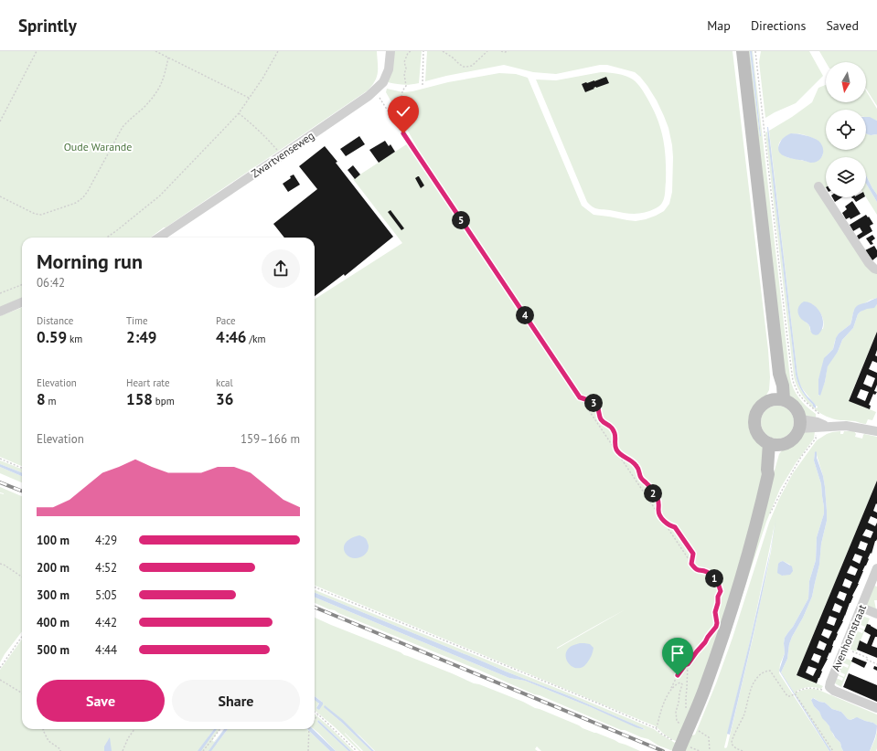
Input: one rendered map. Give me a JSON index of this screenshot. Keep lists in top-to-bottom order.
{
  "streets": {
    "street": ["Zwartvenseweg", "Avenhornstraat"]
  },
  "parks": ["Oude Warande"],
  "north": "bottom",
  "page": {
    "header": "Sprintly",
    "nav": ["Map", "Directions", "Saved"],
    "pins": [
      "5",
      "4",
      "3",
      "2",
      "1"
    ],
    "heading": ["Morning run", "06:42"],
    "stats": [
      ["Distance", "0.59 km"],
      ["Time", "2:49"],
      ["Pace", "4:46 /km"],
      ["Elevation", "8 m"],
      ["Heart rate", "158 bpm"],
      ["kcal", "36"]
    ],
    "chart": ["Elevation", "159–166 m"],
    "list": [
      {
        "name": "100 m",
        "note": "4:29"
      },
      {
        "name": "200 m",
        "note": "4:52"
      },
      {
        "name": "300 m",
        "note": "5:05"
      },
      {
        "name": "400 m",
        "note": "4:42"
      },
      {
        "name": "500 m",
        "note": "4:44"
      }
    ],
    "buttons": ["Save", "Share"]
  }
}
